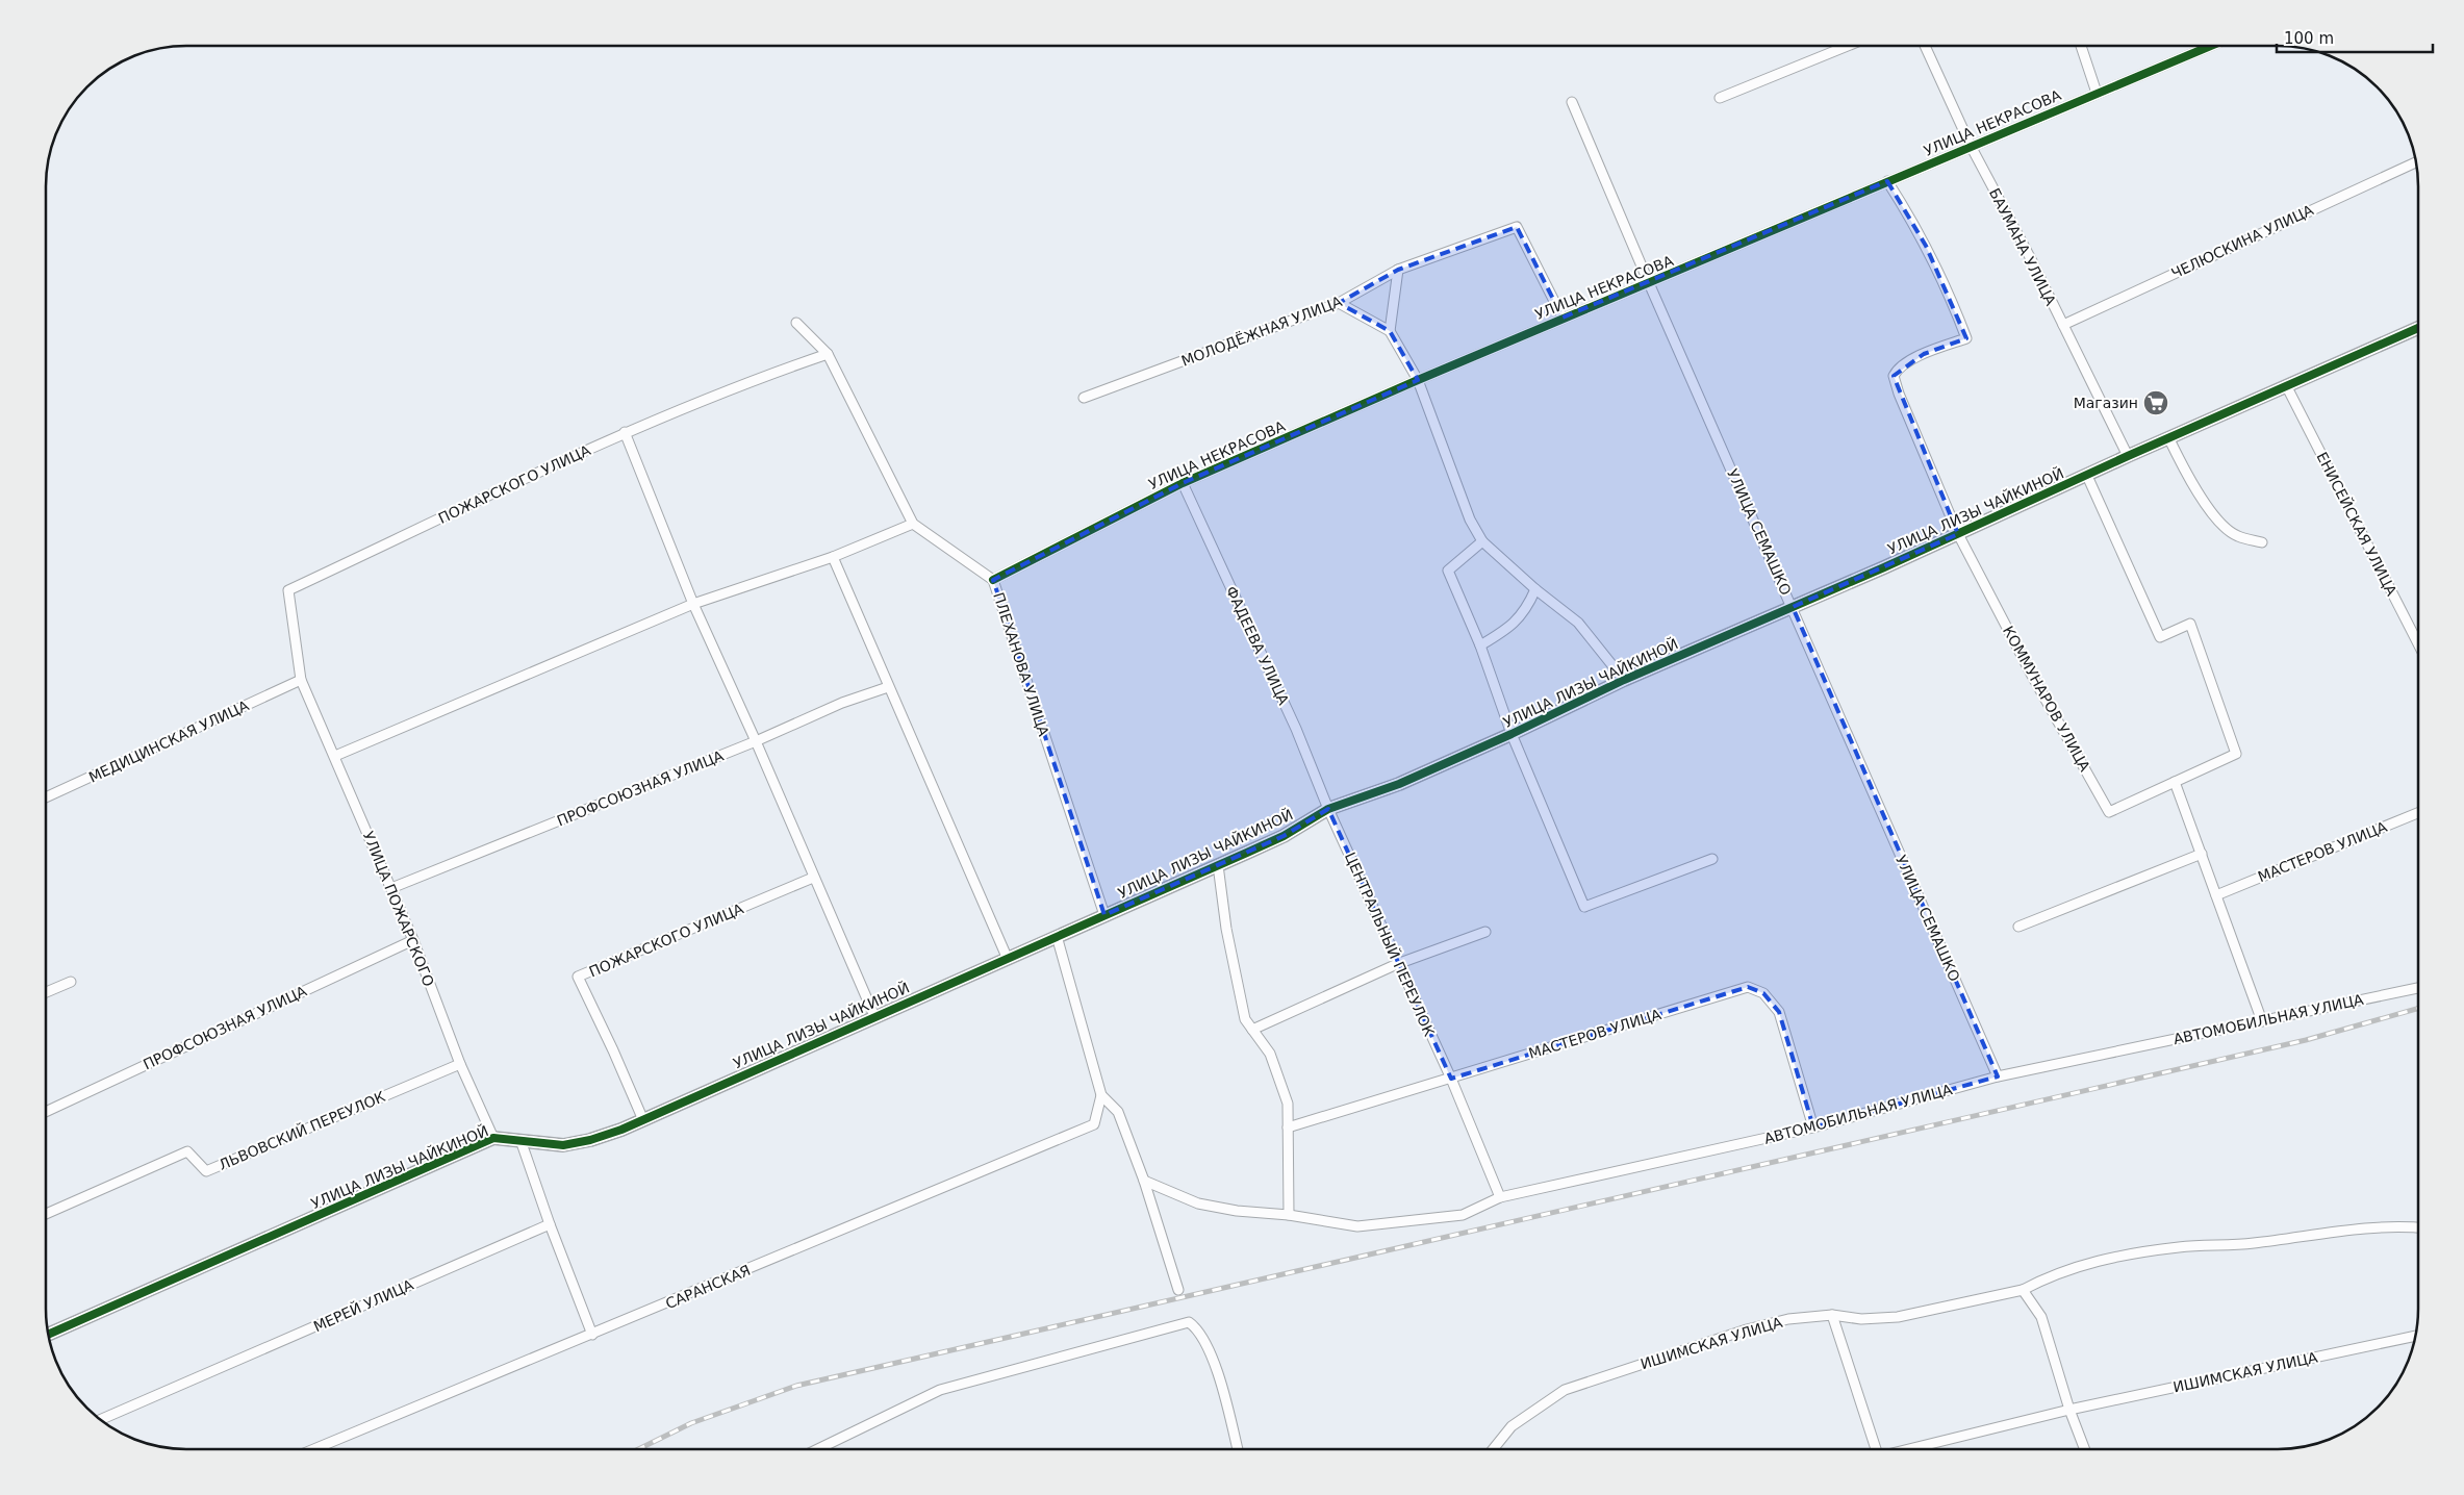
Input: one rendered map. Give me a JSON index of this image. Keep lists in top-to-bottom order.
{
  "streets": {
    "street": [
      "УЛИЦА НЕКРАСОВА",
      "ЧЕЛЮСКИНА УЛИЦА",
      "БАУМАНА УЛИЦА",
      "МОЛОДЁЖНАЯ УЛИЦА",
      "ПОЖАРСКОГО УЛИЦА",
      "УЛИЦА ЛИЗЫ ЧАЙКИНОЙ",
      "ЕНИСЕЙСКАЯ УЛИЦА",
      "УЛИЦА СЕМАШКО",
      "ФАДЕЕВА УЛИЦА",
      "ПЛЕХАНОВА УЛИЦА",
      "КОММУНАРОВ УЛИЦА",
      "МЕДИЦИНСКАЯ УЛИЦА",
      "ПРОФСОЮЗНАЯ УЛИЦА",
      "МАСТЕРОВ УЛИЦА",
      "УЛИЦА ПОЖАРСКОГО",
      "ЦЕНТРАЛЬНЫЙ ПЕРЕУЛОК",
      "АВТОМОБИЛЬНАЯ УЛИЦА",
      "ЛЬВОВСКИЙ ПЕРЕУЛОК",
      "САРАНСКАЯ",
      "МЕРЕЙ УЛИЦА",
      "ИШИМСКАЯ УЛИЦА"
    ]
  },
  "crossings": [
    ["УЛИЦА НЕКРАСОВА", "БАУМАНА УЛИЦА"],
    ["УЛИЦА НЕКРАСОВА", "МОЛОДЁЖНАЯ УЛИЦА"],
    ["УЛИЦА НЕКРАСОВА", "УЛИЦА СЕМАШКО"],
    ["УЛИЦА НЕКРАСОВА", "ФАДЕЕВА УЛИЦА"],
    ["УЛИЦА НЕКРАСОВА", "ПЛЕХАНОВА УЛИЦА"],
    ["УЛИЦА НЕКРАСОВА", "КОММУНАРОВ УЛИЦА"],
    ["ЧЕЛЮСКИНА УЛИЦА", "БАУМАНА УЛИЦА"],
    ["БАУМАНА УЛИЦА", "УЛИЦА ЛИЗЫ ЧАЙКИНОЙ"],
    ["ПОЖАРСКОГО УЛИЦА", "УЛИЦА ЛИЗЫ ЧАЙКИНОЙ"],
    ["ПОЖАРСКОГО УЛИЦА", "ПЛЕХАНОВА УЛИЦА"],
    ["ПОЖАРСКОГО УЛИЦА", "МЕДИЦИНСКАЯ УЛИЦА"],
    ["ПОЖАРСКОГО УЛИЦА", "УЛИЦА ПОЖАРСКОГО"],
    ["УЛИЦА ЛИЗЫ ЧАЙКИНОЙ", "ЕНИСЕЙСКАЯ УЛИЦА"],
    ["УЛИЦА ЛИЗЫ ЧАЙКИНОЙ", "УЛИЦА СЕМАШКО"],
    ["УЛИЦА ЛИЗЫ ЧАЙКИНОЙ", "ФАДЕЕВА УЛИЦА"],
    ["УЛИЦА ЛИЗЫ ЧАЙКИНОЙ", "ПЛЕХАНОВА УЛИЦА"],
    ["УЛИЦА ЛИЗЫ ЧАЙКИНОЙ", "КОММУНАРОВ УЛИЦА"],
    ["УЛИЦА ЛИЗЫ ЧАЙКИНОЙ", "УЛИЦА ПОЖАРСКОГО"],
    ["УЛИЦА ЛИЗЫ ЧАЙКИНОЙ", "ЦЕНТРАЛЬНЫЙ ПЕРЕУЛОК"],
    ["УЛИЦА СЕМАШКО", "АВТОМОБИЛЬНАЯ УЛИЦА"],
    ["ФАДЕЕВА УЛИЦА", "ЦЕНТРАЛЬНЫЙ ПЕРЕУЛОК"],
    ["МЕДИЦИНСКАЯ УЛИЦА", "УЛИЦА ПОЖАРСКОГО"],
    ["ПРОФСОЮЗНАЯ УЛИЦА", "УЛИЦА ПОЖАРСКОГО"],
    ["МАСТЕРОВ УЛИЦА", "ЦЕНТРАЛЬНЫЙ ПЕРЕУЛОК"],
    ["МАСТЕРОВ УЛИЦА", "АВТОМОБИЛЬНАЯ УЛИЦА"],
    ["УЛИЦА ПОЖАРСКОГО", "ЛЬВОВСКИЙ ПЕРЕУЛОК"],
    ["ЦЕНТРАЛЬНЫЙ ПЕРЕУЛОК", "АВТОМОБИЛЬНАЯ УЛИЦА"]
  ],
  "places": {
    "supermarket": ["Магазин"]
  },
  "scale_bar": "100 m"
}
